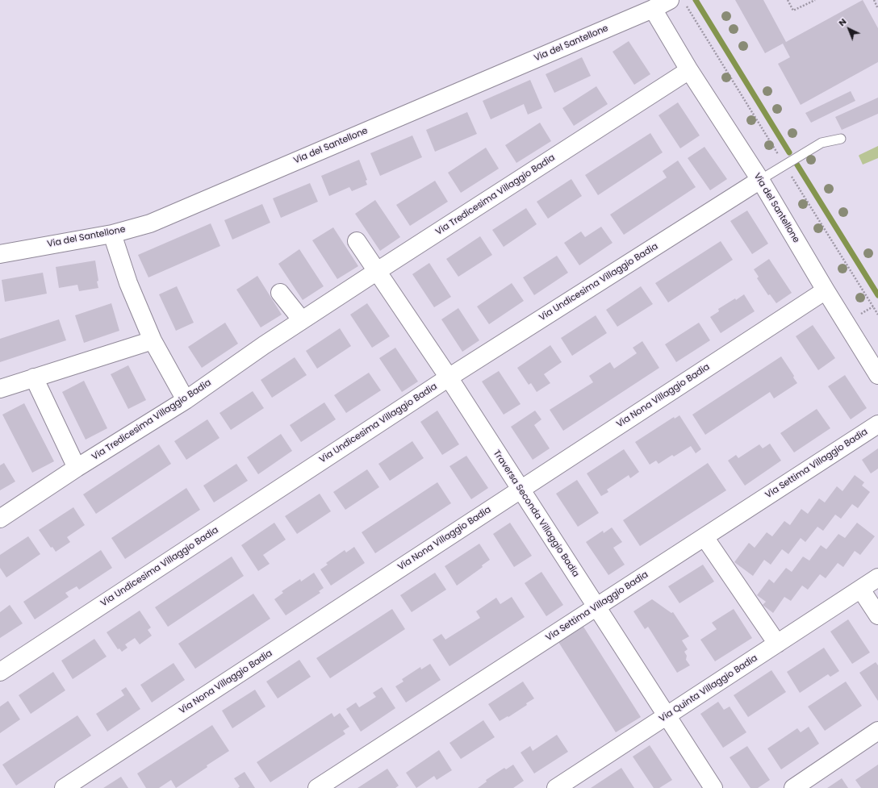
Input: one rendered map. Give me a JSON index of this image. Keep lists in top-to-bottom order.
{
  "streets": {
    "street": [
      "Via del Santellone",
      "Via Tredicesima Villaggio Badia",
      "Via Undicesima Villaggio Badia",
      "Via Nona Villaggio Badia",
      "Via Settima Villaggio Badia",
      "Traversa Seconda Villaggio Badia",
      "Via Quinta Villaggio Badia"
    ]
  },
  "crossings": [
    ["Via del Santellone", "Via Tredicesima Villaggio Badia"],
    ["Via del Santellone", "Via Undicesima Villaggio Badia"],
    ["Via del Santellone", "Via Nona Villaggio Badia"],
    ["Via Tredicesima Villaggio Badia", "Traversa Seconda Villaggio Badia"],
    ["Via Undicesima Villaggio Badia", "Traversa Seconda Villaggio Badia"],
    ["Via Nona Villaggio Badia", "Traversa Seconda Villaggio Badia"],
    ["Via Settima Villaggio Badia", "Traversa Seconda Villaggio Badia"],
    ["Traversa Seconda Villaggio Badia", "Via Quinta Villaggio Badia"]
  ],
  "north": "top left"
}
